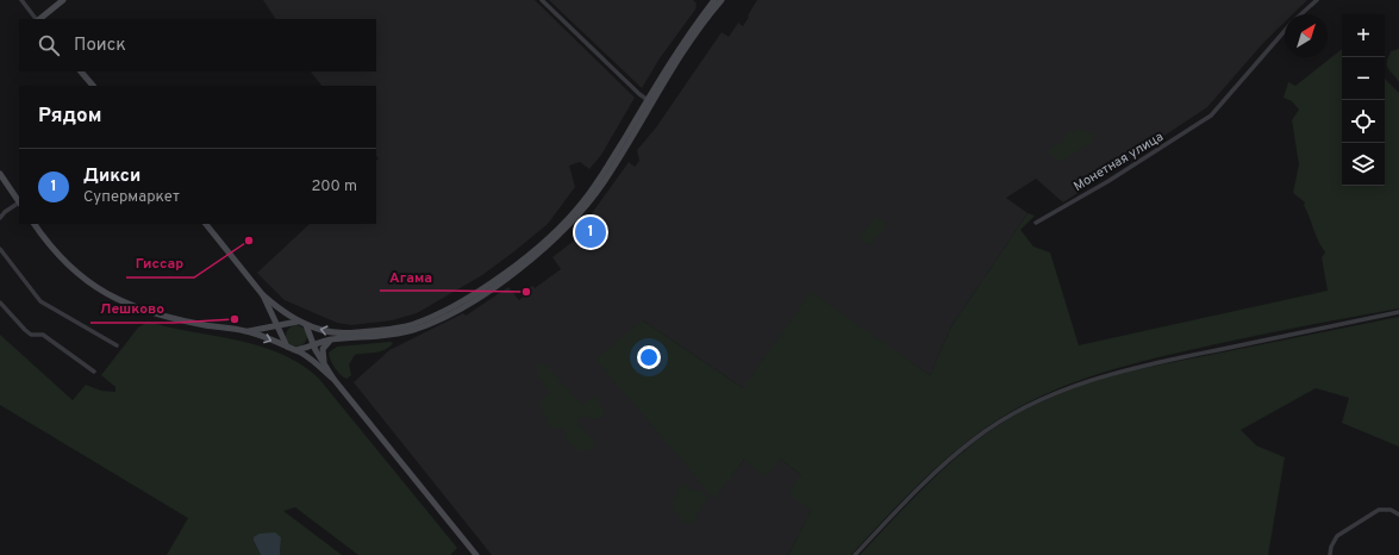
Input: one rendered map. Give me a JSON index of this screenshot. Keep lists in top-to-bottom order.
{
  "streets": {
    "street": ["Монетная улица"]
  },
  "places": ["Гиссар", "Агама", "Лешково"],
  "north": "top right",
  "page": {
    "map_buttons": ["+", "−"],
    "search": "Поиск",
    "heading": "Рядом",
    "list": [
      {
        "mark": "1",
        "name": "Дикси",
        "note": "Супермаркет",
        "value": "200 m"
      }
    ],
    "pins": "1"
  }
}
